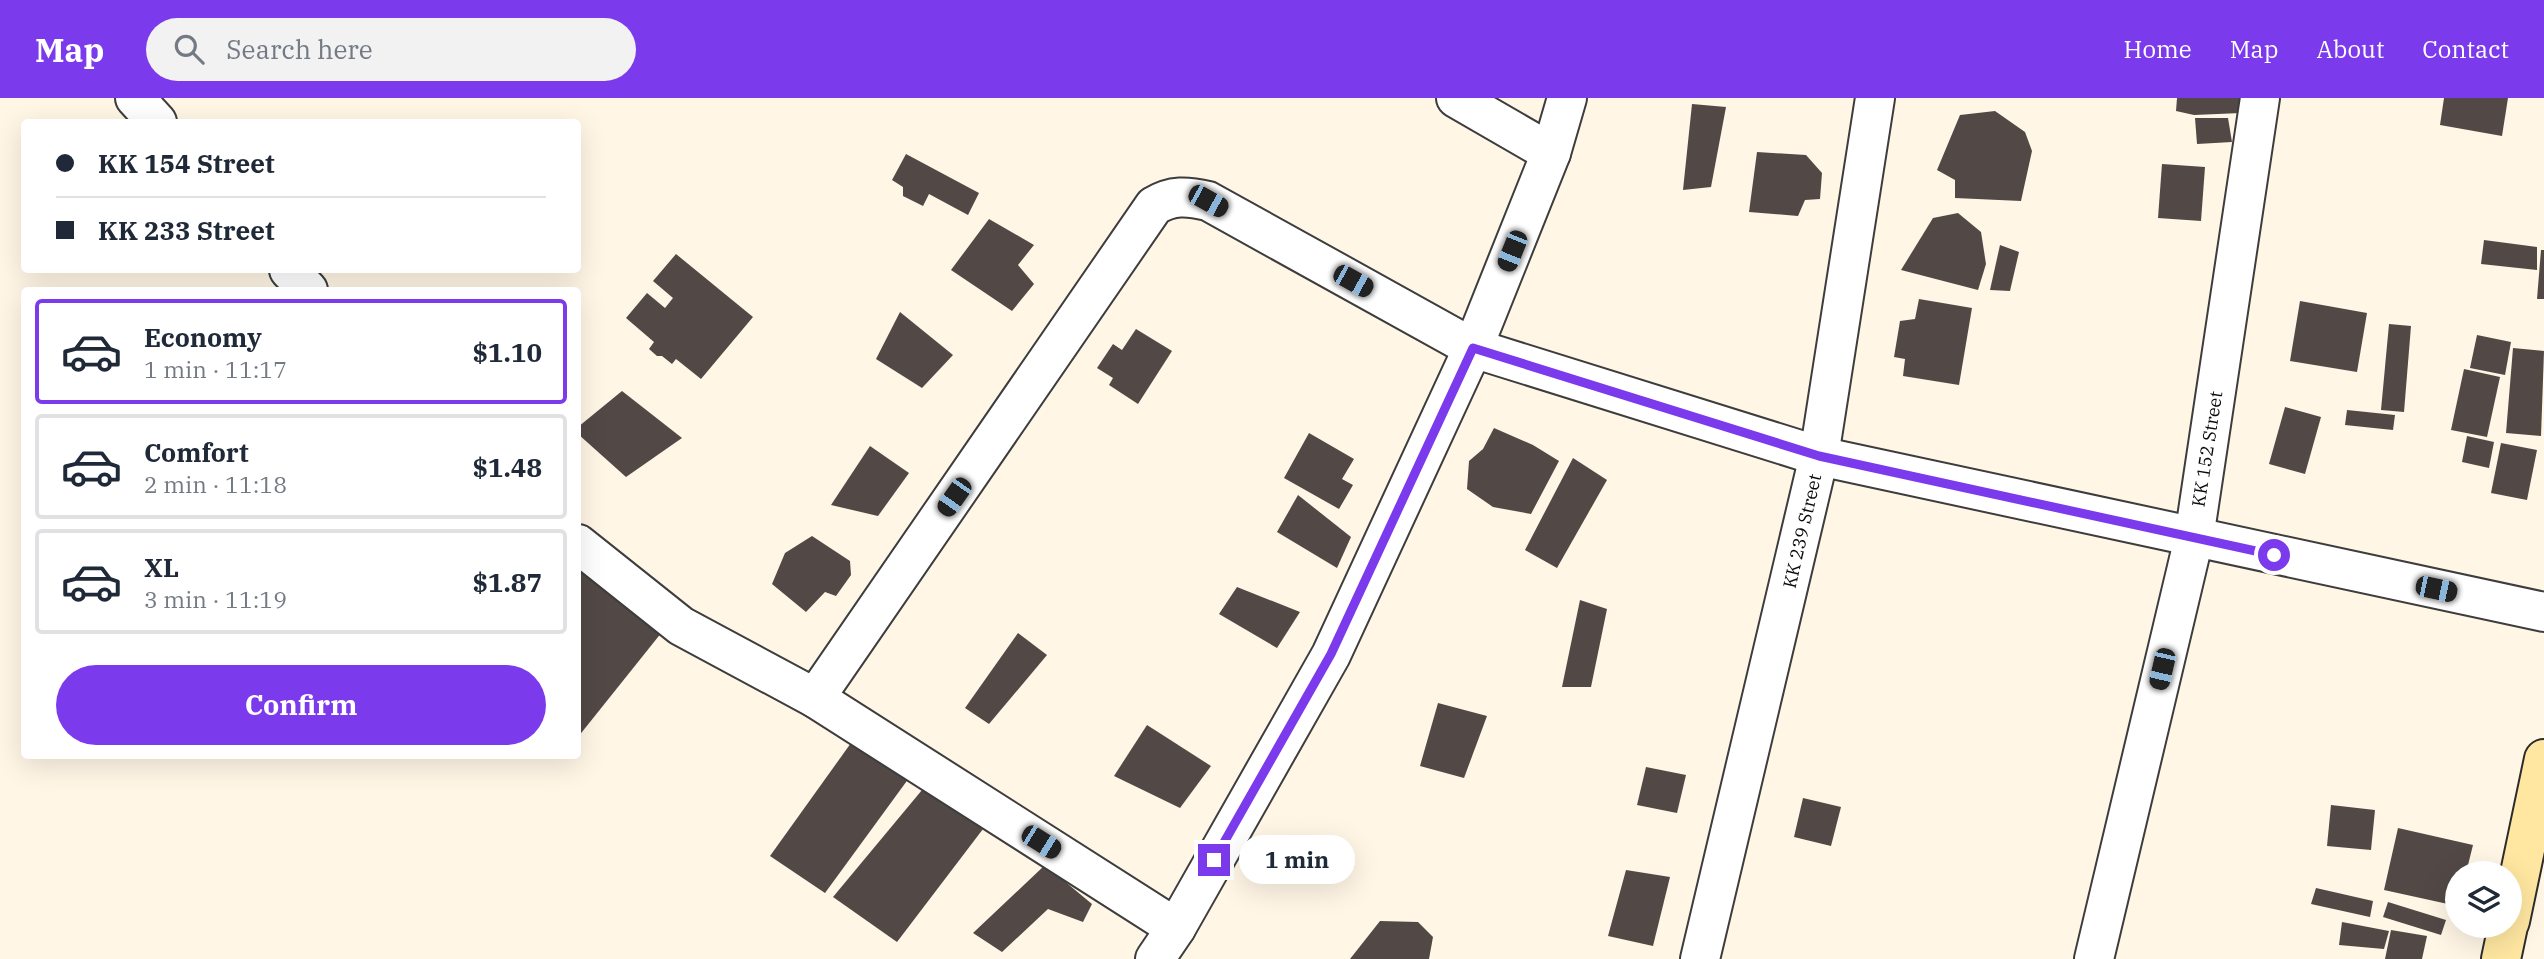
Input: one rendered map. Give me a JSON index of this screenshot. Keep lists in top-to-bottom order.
{
  "streets": {
    "street": ["KK 152 Street", "KK 239 Street"]
  },
  "page": {
    "header": "Map",
    "search": "Search here",
    "nav": [
      "Home",
      "Map",
      "About",
      "Contact"
    ],
    "banner": ["KK 154 Street", "KK 233 Street"],
    "list": [
      {
        "name": "Economy",
        "note": "1 min · 11:17",
        "value": "$1.10"
      },
      {
        "name": "Comfort",
        "note": "2 min · 11:18",
        "value": "$1.48"
      },
      {
        "name": "XL",
        "note": "3 min · 11:19",
        "value": "$1.87"
      }
    ],
    "buttons": "Confirm",
    "bubble": "1 min"
  }
}
